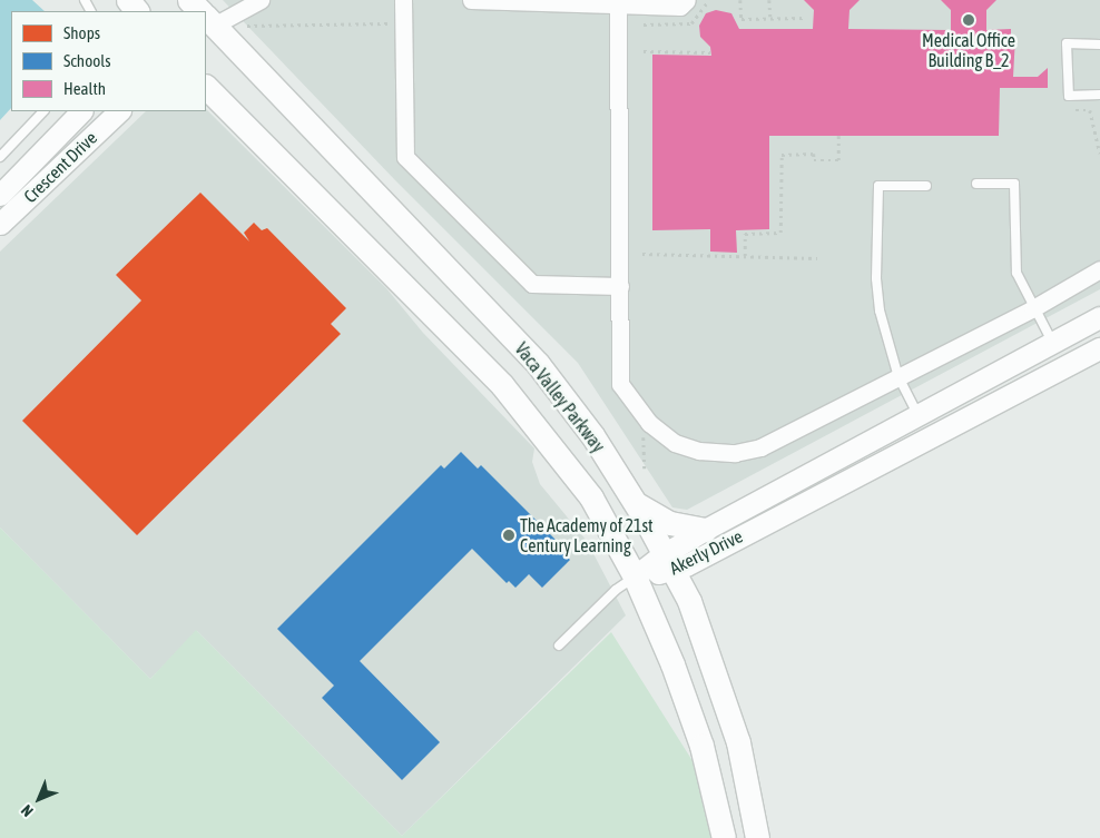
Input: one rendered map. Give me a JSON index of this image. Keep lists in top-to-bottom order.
{
  "streets": {
    "main road": ["Vaca Valley Parkway"],
    "street": ["Crescent Drive", "Akerly Drive"]
  },
  "crossings": [
    ["Vaca Valley Parkway", "Akerly Drive"]
  ],
  "places": ["Medical Office Building B_2", "The Academy of 21st Century Learning"],
  "legend": ["Shops", "Schools", "Health"],
  "north": "bottom left"
}
